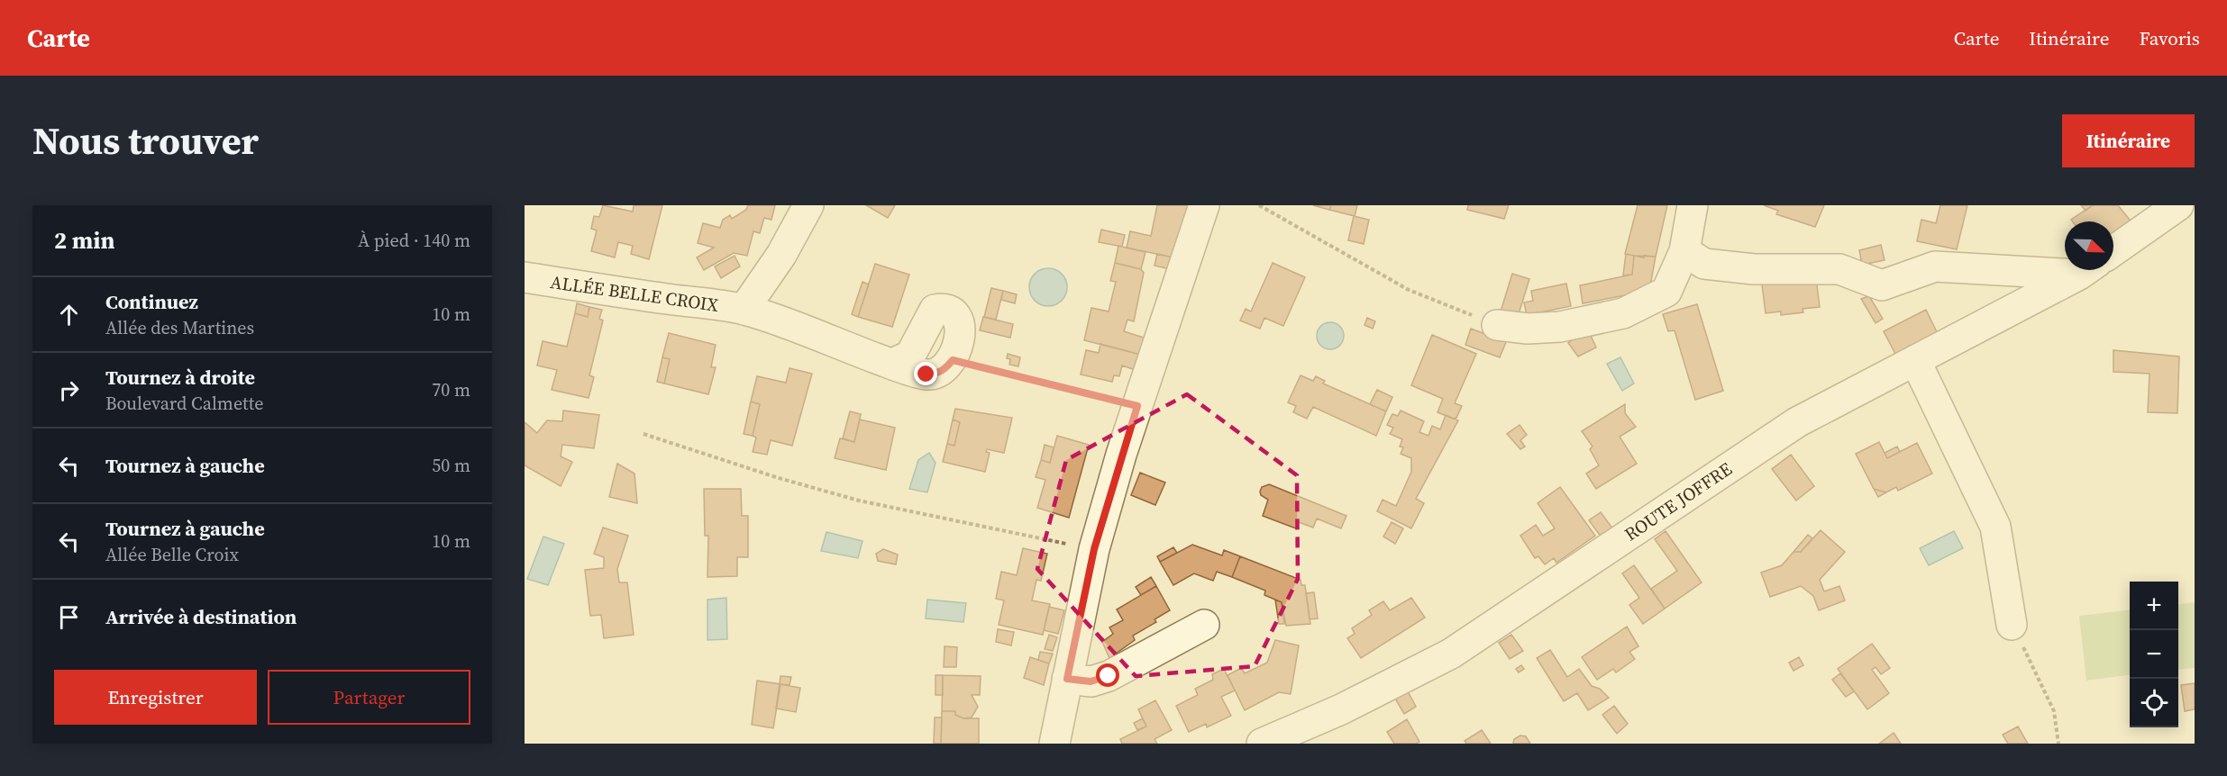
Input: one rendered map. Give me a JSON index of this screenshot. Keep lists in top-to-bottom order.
{
  "streets": {
    "street": ["ALLÉE BELLE CROIX", "ROUTE JOFFRE"]
  },
  "north": "bottom right",
  "page": {
    "header": "Carte",
    "nav": ["Carte", "Itinéraire", "Favoris"],
    "title": "Nous trouver",
    "buttons": [
      "Itinéraire",
      ["Enregistrer", "Partager"]
    ],
    "heading": ["2 min", "À pied · 140 m"],
    "list": [
      ["Continuez", "Allée des Martines", "10 m"],
      ["Tournez à droite", "Boulevard Calmette", "70 m"],
      ["Tournez à gauche", "50 m"],
      ["Tournez à gauche", "Allée Belle Croix", "10 m"],
      "Arrivée à destination"
    ],
    "map_buttons": ["+", "−"]
  }
}
